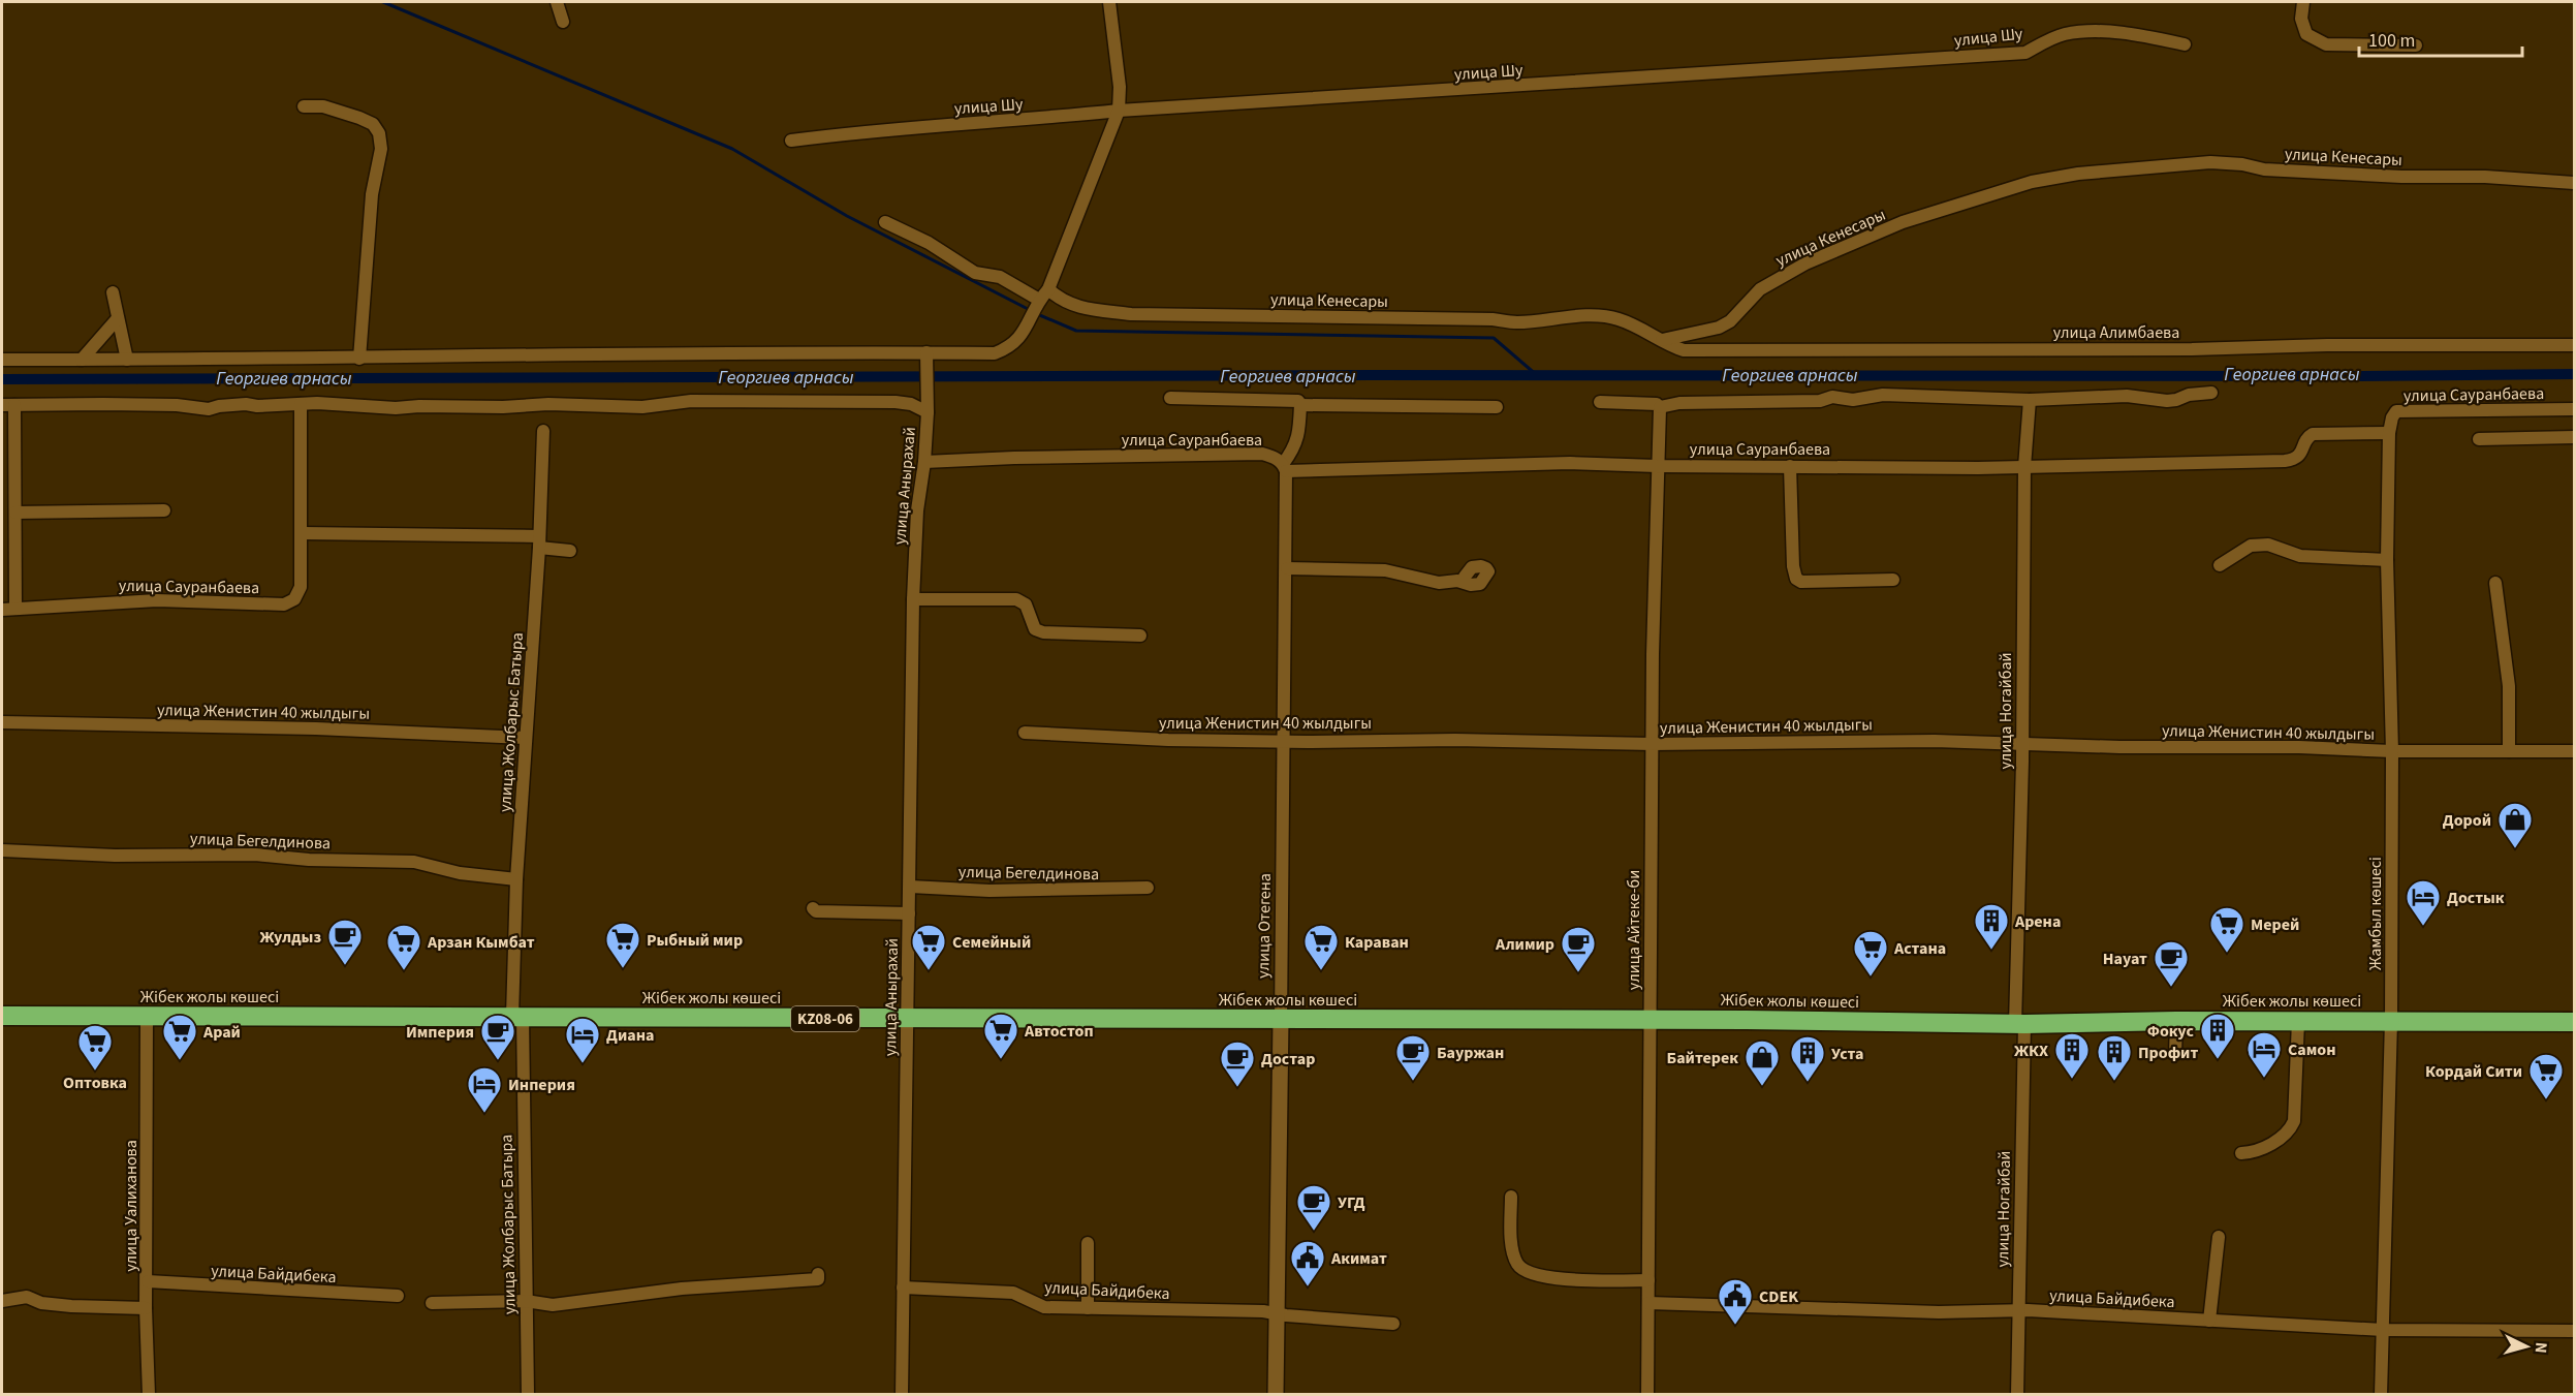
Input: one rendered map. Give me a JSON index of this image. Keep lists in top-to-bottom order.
{
  "streets": {
    "highway": ["Жібек жолы көшесі", "KZ08-06"],
    "main road": ["улица Отегена"],
    "street": [
      "улица Шу",
      "улица Кенесары",
      "улица Алимбаева",
      "улица Сауранбаева",
      "улица Анырахай",
      "улица Женистин 40 жылдыгы",
      "улица Ногайбай",
      "улица Жолбарыс Батыра",
      "улица Бегелдинова",
      "Жамбыл көшесі",
      "улица Айтеке-би",
      "улица Уалиханова",
      "улица Байдибека"
    ]
  },
  "crossings": [
    ["улица Кенесары", "улица Алимбаева"],
    ["улица Сауранбаева", "улица Анырахай"],
    ["улица Сауранбаева", "улица Ногайбай"],
    ["улица Сауранбаева", "Жамбыл көшесі"],
    ["улица Сауранбаева", "улица Отегена"],
    ["улица Сауранбаева", "улица Айтеке-би"],
    ["улица Анырахай", "улица Бегелдинова"],
    ["улица Анырахай", "Жібек жолы көшесі"],
    ["улица Анырахай", "улица Байдибека"],
    ["улица Женистин 40 жылдыгы", "улица Ногайбай"],
    ["улица Женистин 40 жылдыгы", "улица Жолбарыс Батыра"],
    ["улица Женистин 40 жылдыгы", "Жамбыл көшесі"],
    ["улица Женистин 40 жылдыгы", "улица Отегена"],
    ["улица Женистин 40 жылдыгы", "улица Айтеке-би"],
    ["улица Ногайбай", "Жібек жолы көшесі"],
    ["улица Ногайбай", "улица Байдибека"],
    ["улица Жолбарыс Батыра", "улица Бегелдинова"],
    ["улица Жолбарыс Батыра", "Жібек жолы көшесі"],
    ["Жамбыл көшесі", "Жібек жолы көшесі"],
    ["Жамбыл көшесі", "улица Байдибека"],
    ["улица Отегена", "Жібек жолы көшесі"],
    ["улица Отегена", "улица Байдибека"],
    ["улица Айтеке-би", "Жібек жолы көшесі"],
    ["улица Айтеке-би", "улица Байдибека"],
    ["Жібек жолы көшесі", "улица Уалиханова"],
    ["улица Уалиханова", "улица Байдибека"]
  ],
  "water": ["Георгиев арнасы"],
  "places": {
    "shop": ["Дорой", "Байтерек"],
    "hotel": [
      "Достык",
      "Диана",
      "Самон",
      "Инперия"
    ],
    "building": [
      "Арена",
      "Фокус",
      "ЖКХ",
      "Профит",
      "Уста"
    ],
    "supermarket": [
      "Мерей",
      "Рыбный мир",
      "Арзан Кымбат",
      "Семейный",
      "Караван",
      "Астана",
      "Автостоп",
      "Арай",
      "Оптовка",
      "Кордай Сити"
    ],
    "cafe": [
      "Жулдыз",
      "Алимир",
      "Науат",
      "Империя",
      "Бауржан",
      "Достар",
      "УГД"
    ],
    "public building": ["Акимат", "CDEK"]
  },
  "scale_bar": "100 m",
  "north": "right"
}
